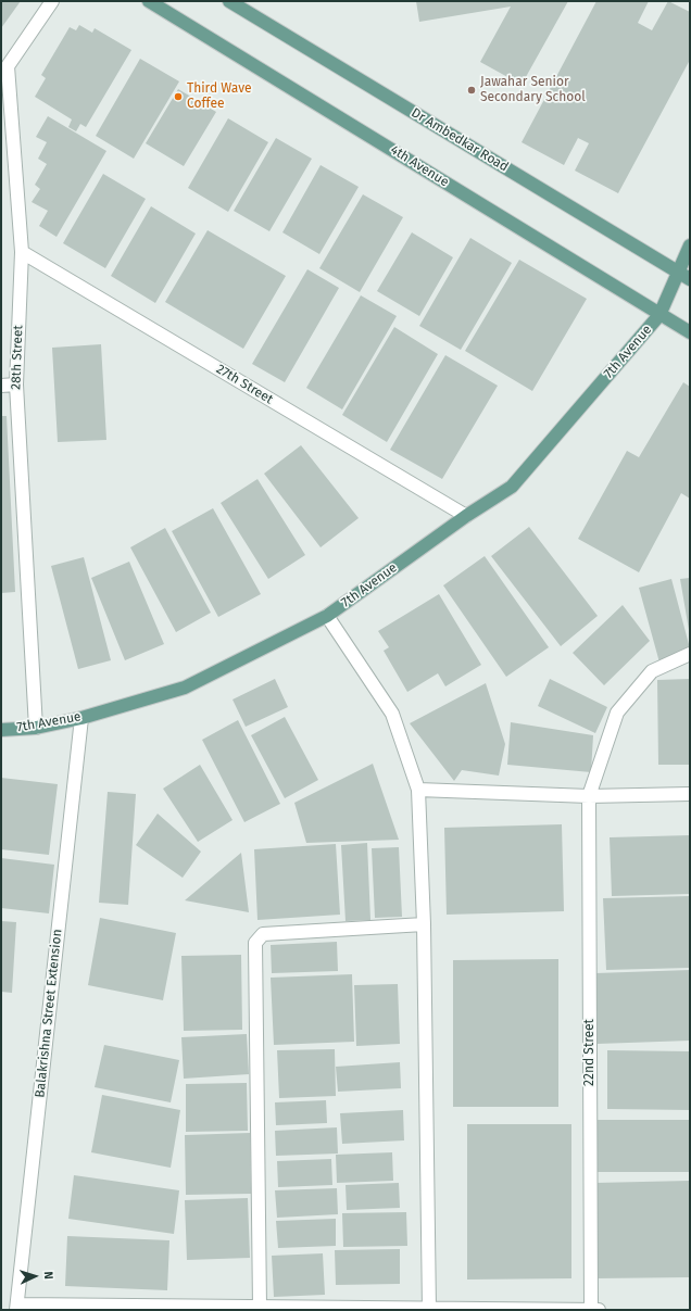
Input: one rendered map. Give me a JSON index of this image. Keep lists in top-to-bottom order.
{
  "streets": {
    "main road": ["Dr Ambedkar Road", "4th Avenue", "7th Avenue"],
    "street": [
      "28th Street",
      "27th Street",
      "Balakrishna Street Extension",
      "22nd Street"
    ]
  },
  "crossings": [
    ["Dr Ambedkar Road", "7th Avenue"],
    ["4th Avenue", "7th Avenue"],
    ["7th Avenue", "28th Street"],
    ["7th Avenue", "27th Street"],
    ["7th Avenue", "Balakrishna Street Extension"],
    ["28th Street", "27th Street"]
  ],
  "places": ["Jawahar Senior Secondary School", "Third Wave Coffee"],
  "north": "right"
}
